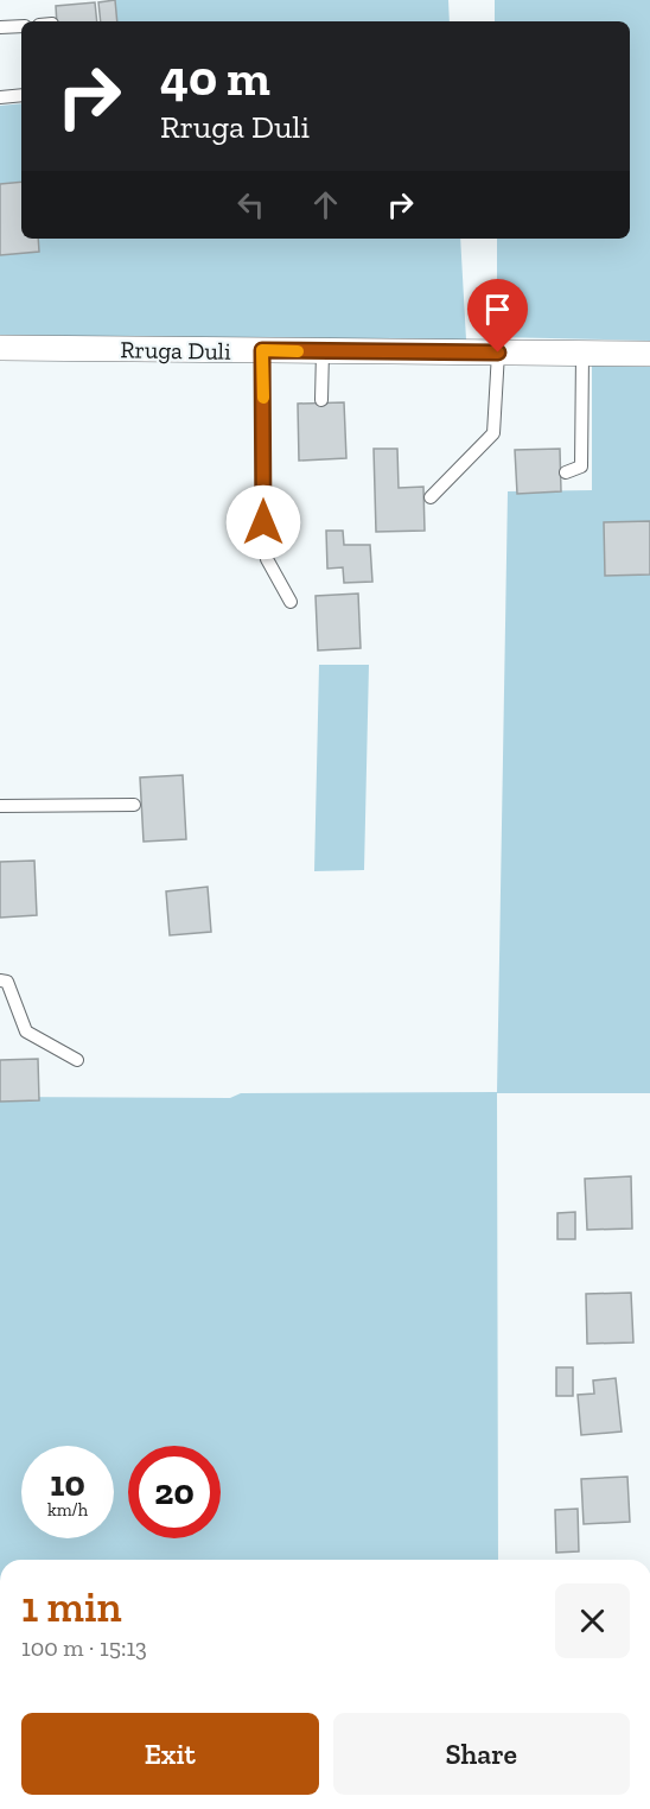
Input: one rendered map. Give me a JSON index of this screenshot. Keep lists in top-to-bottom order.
{
  "streets": {
    "street": ["Rruga Duli"]
  },
  "page": {
    "turn": ["40 m", "Rruga Duli"],
    "speed": "10 km/h",
    "limit": "20",
    "heading": ["1 min", "100 m · 15:13"],
    "buttons": ["Exit", "Share"]
  }
}
